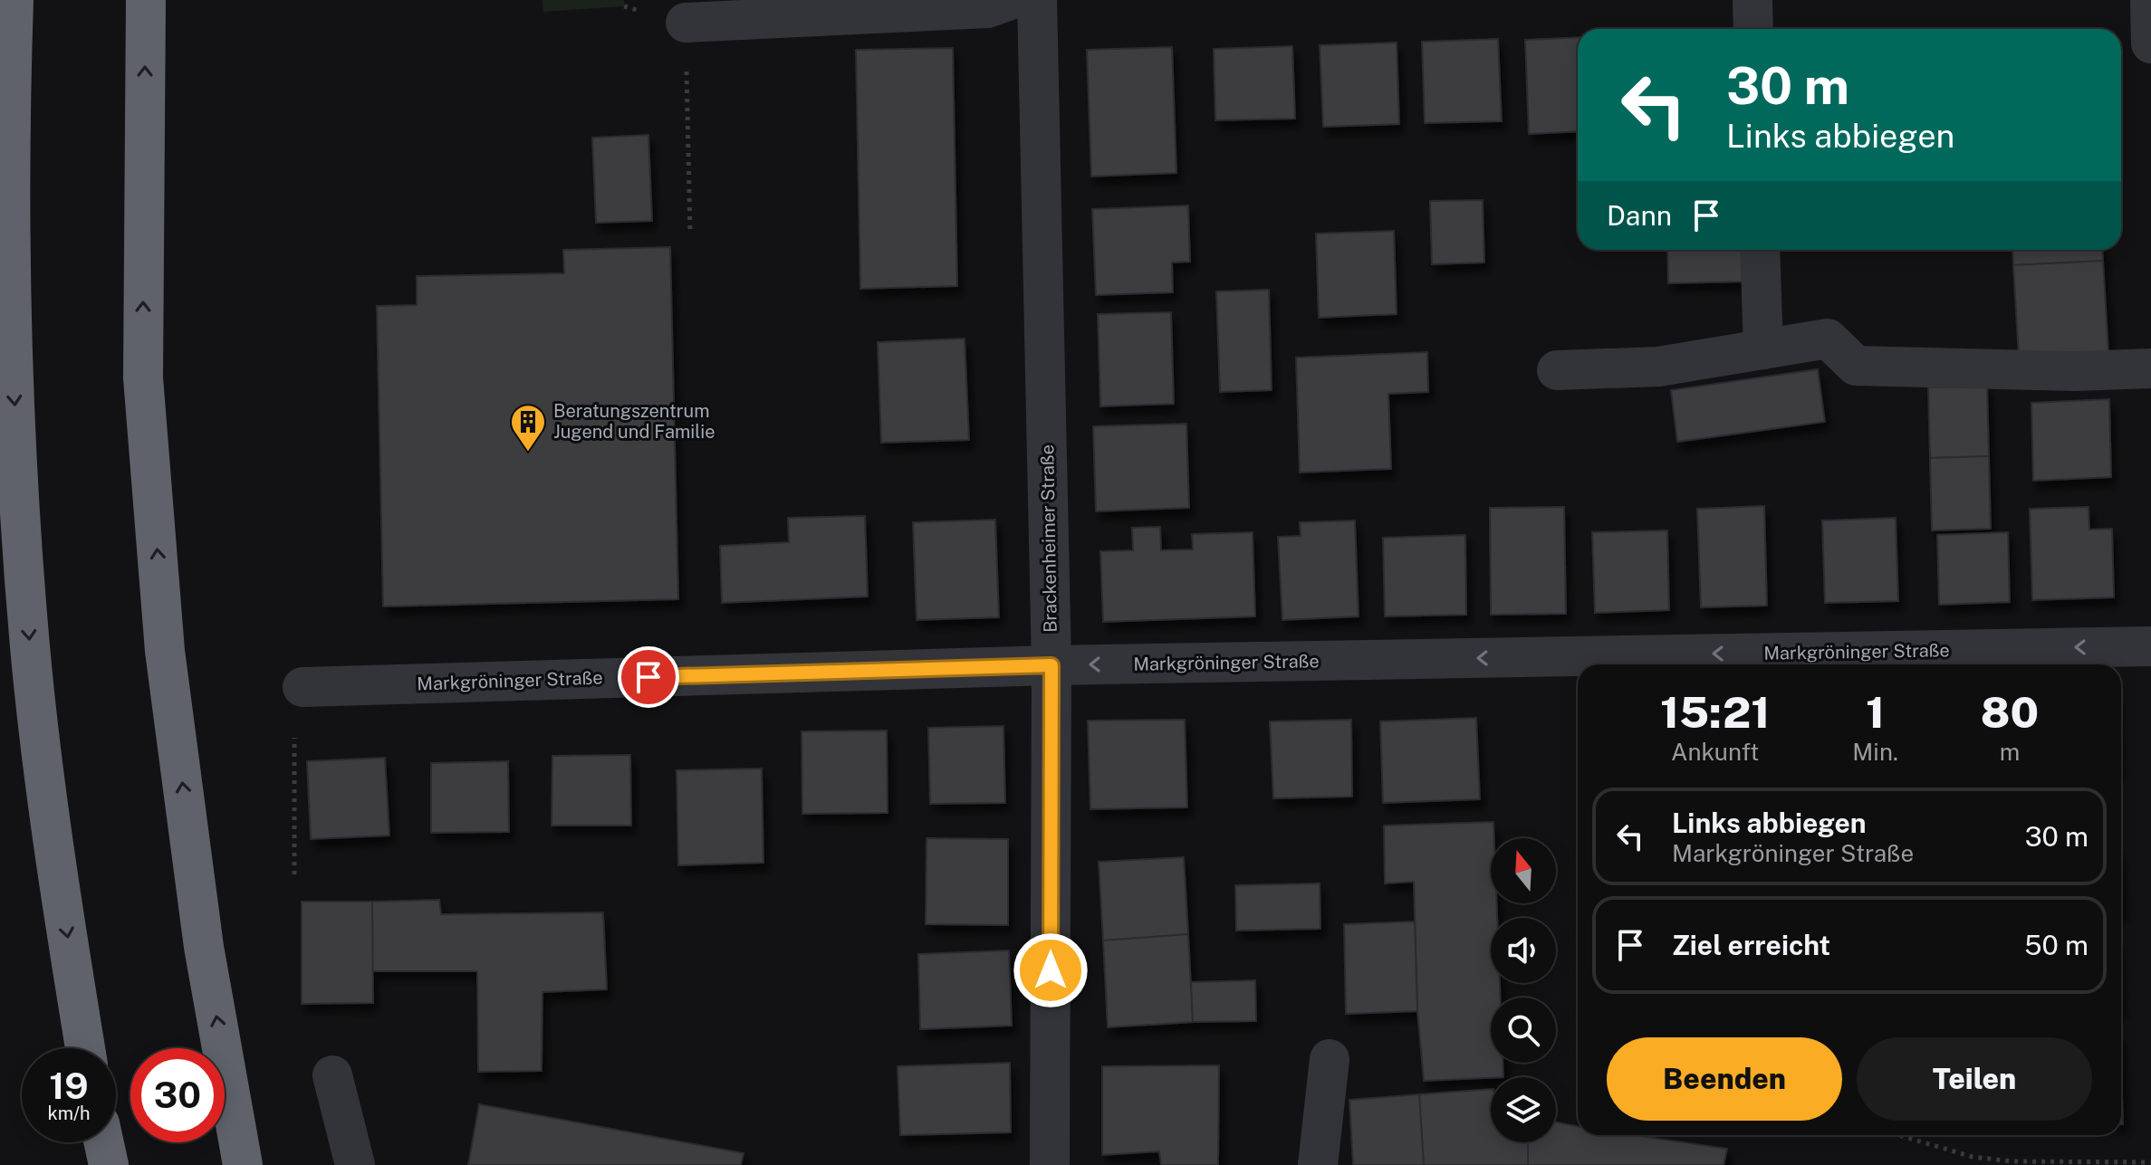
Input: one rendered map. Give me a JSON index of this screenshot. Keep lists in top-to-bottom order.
{
  "streets": {
    "street": ["Brackenheimer Straße", "Markgröninger Straße"]
  },
  "crossings": [
    ["Brackenheimer Straße", "Markgröninger Straße"]
  ],
  "places": {
    "building": ["Beratungszentrum Jugend und Familie"]
  },
  "north": "top",
  "page": {
    "turn": ["30 m", "Links abbiegen"],
    "then": "Dann",
    "eta": [
      "15:21",
      "Ankunft",
      "1",
      "Min.",
      "80",
      "m"
    ],
    "list": [
      {
        "name": "Links abbiegen",
        "note": "Markgröninger Straße",
        "value": "30 m"
      },
      {
        "name": "Ziel erreicht",
        "value": "50 m"
      }
    ],
    "buttons": ["Beenden", "Teilen"],
    "speed": "19 km/h",
    "limit": "30"
  }
}
